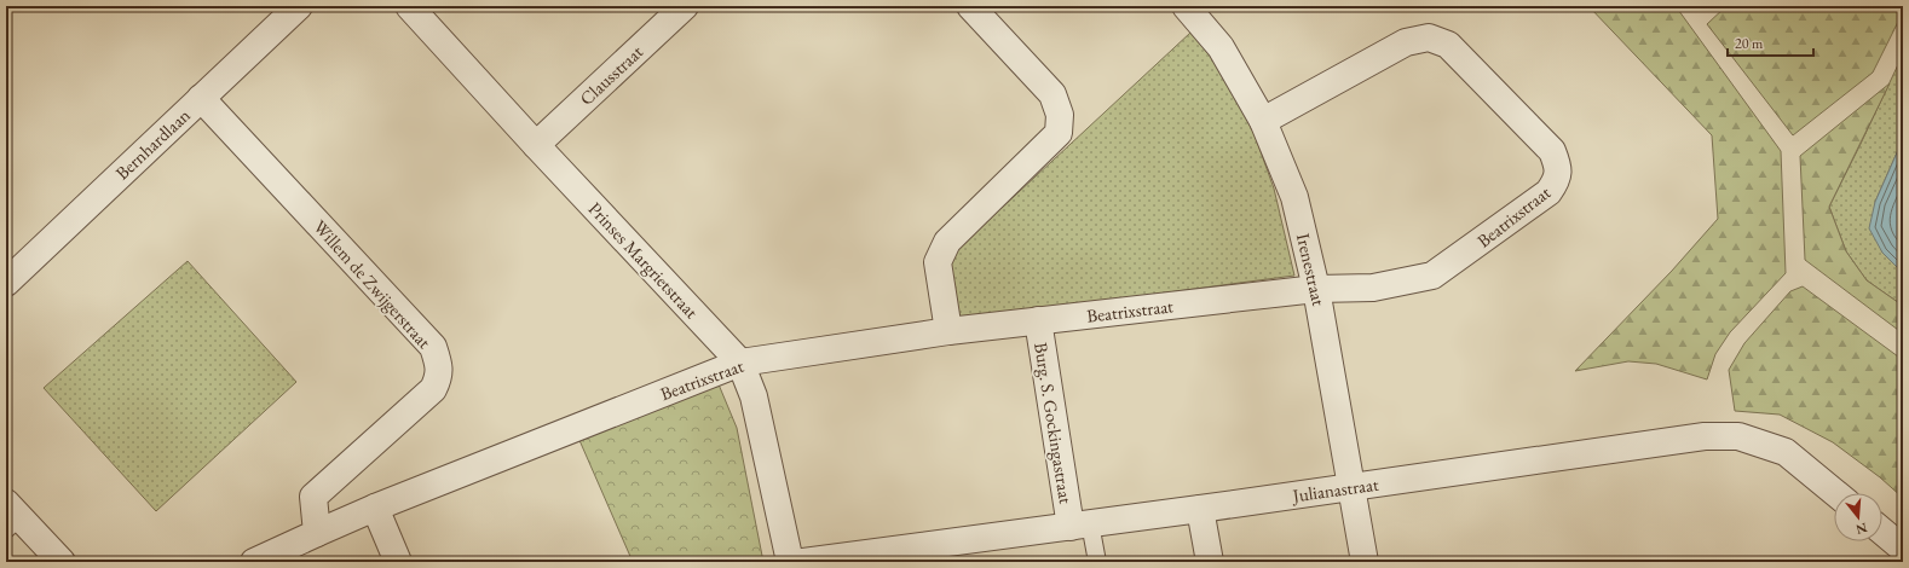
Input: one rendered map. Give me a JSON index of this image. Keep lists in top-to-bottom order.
{
  "streets": {
    "street": [
      "Clausstraat",
      "Bernhardlaan",
      "Beatrixstraat",
      "Prinses Margrietstraat",
      "Irenestraat",
      "Willem de Zwijgerstraat",
      "Burg. S. Gockingastraat",
      "Julianastraat"
    ]
  },
  "crossings": [
    ["Clausstraat", "Prinses Margrietstraat"],
    ["Bernhardlaan", "Willem de Zwijgerstraat"],
    ["Beatrixstraat", "Prinses Margrietstraat"],
    ["Beatrixstraat", "Irenestraat"],
    ["Beatrixstraat", "Willem de Zwijgerstraat"],
    ["Beatrixstraat", "Burg. S. Gockingastraat"],
    ["Irenestraat", "Julianastraat"],
    ["Burg. S. Gockingastraat", "Julianastraat"]
  ],
  "scale_bar": "20 m",
  "north": "bottom"
}
